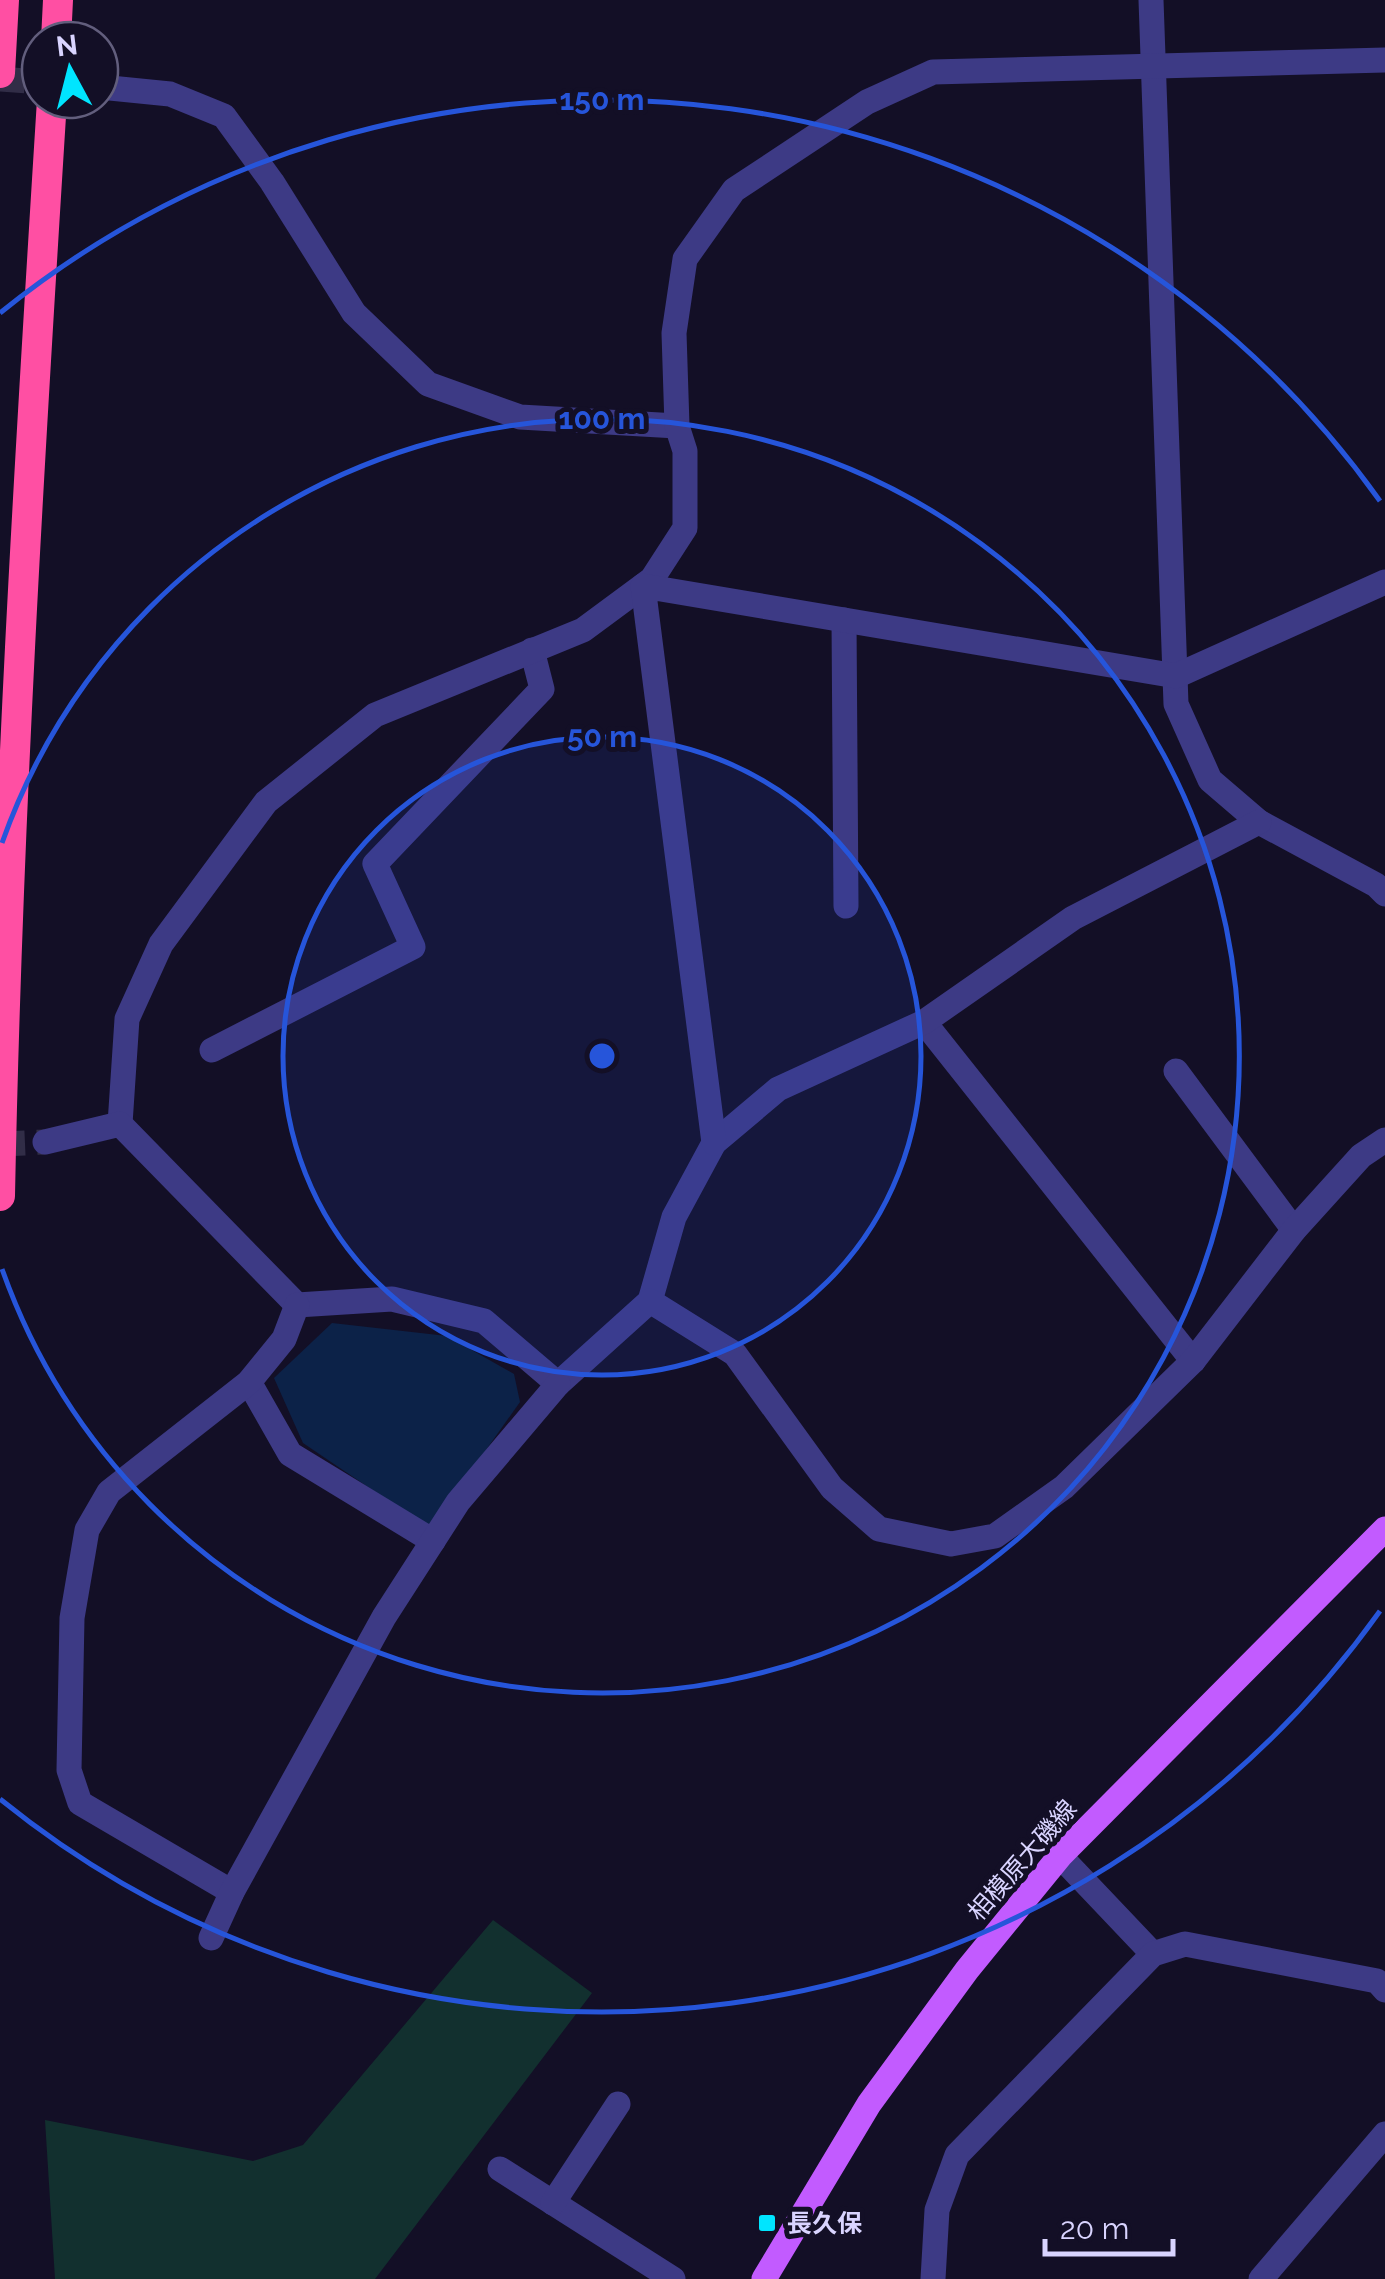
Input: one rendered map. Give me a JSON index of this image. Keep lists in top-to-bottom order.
{
  "streets": {
    "main road": ["相模原大磯線"]
  },
  "places": {
    "transit": ["長久保"]
  },
  "scale_bar": "20 m",
  "north": "top",
  "rings": ["150 m", "100 m", "50 m"]
}
